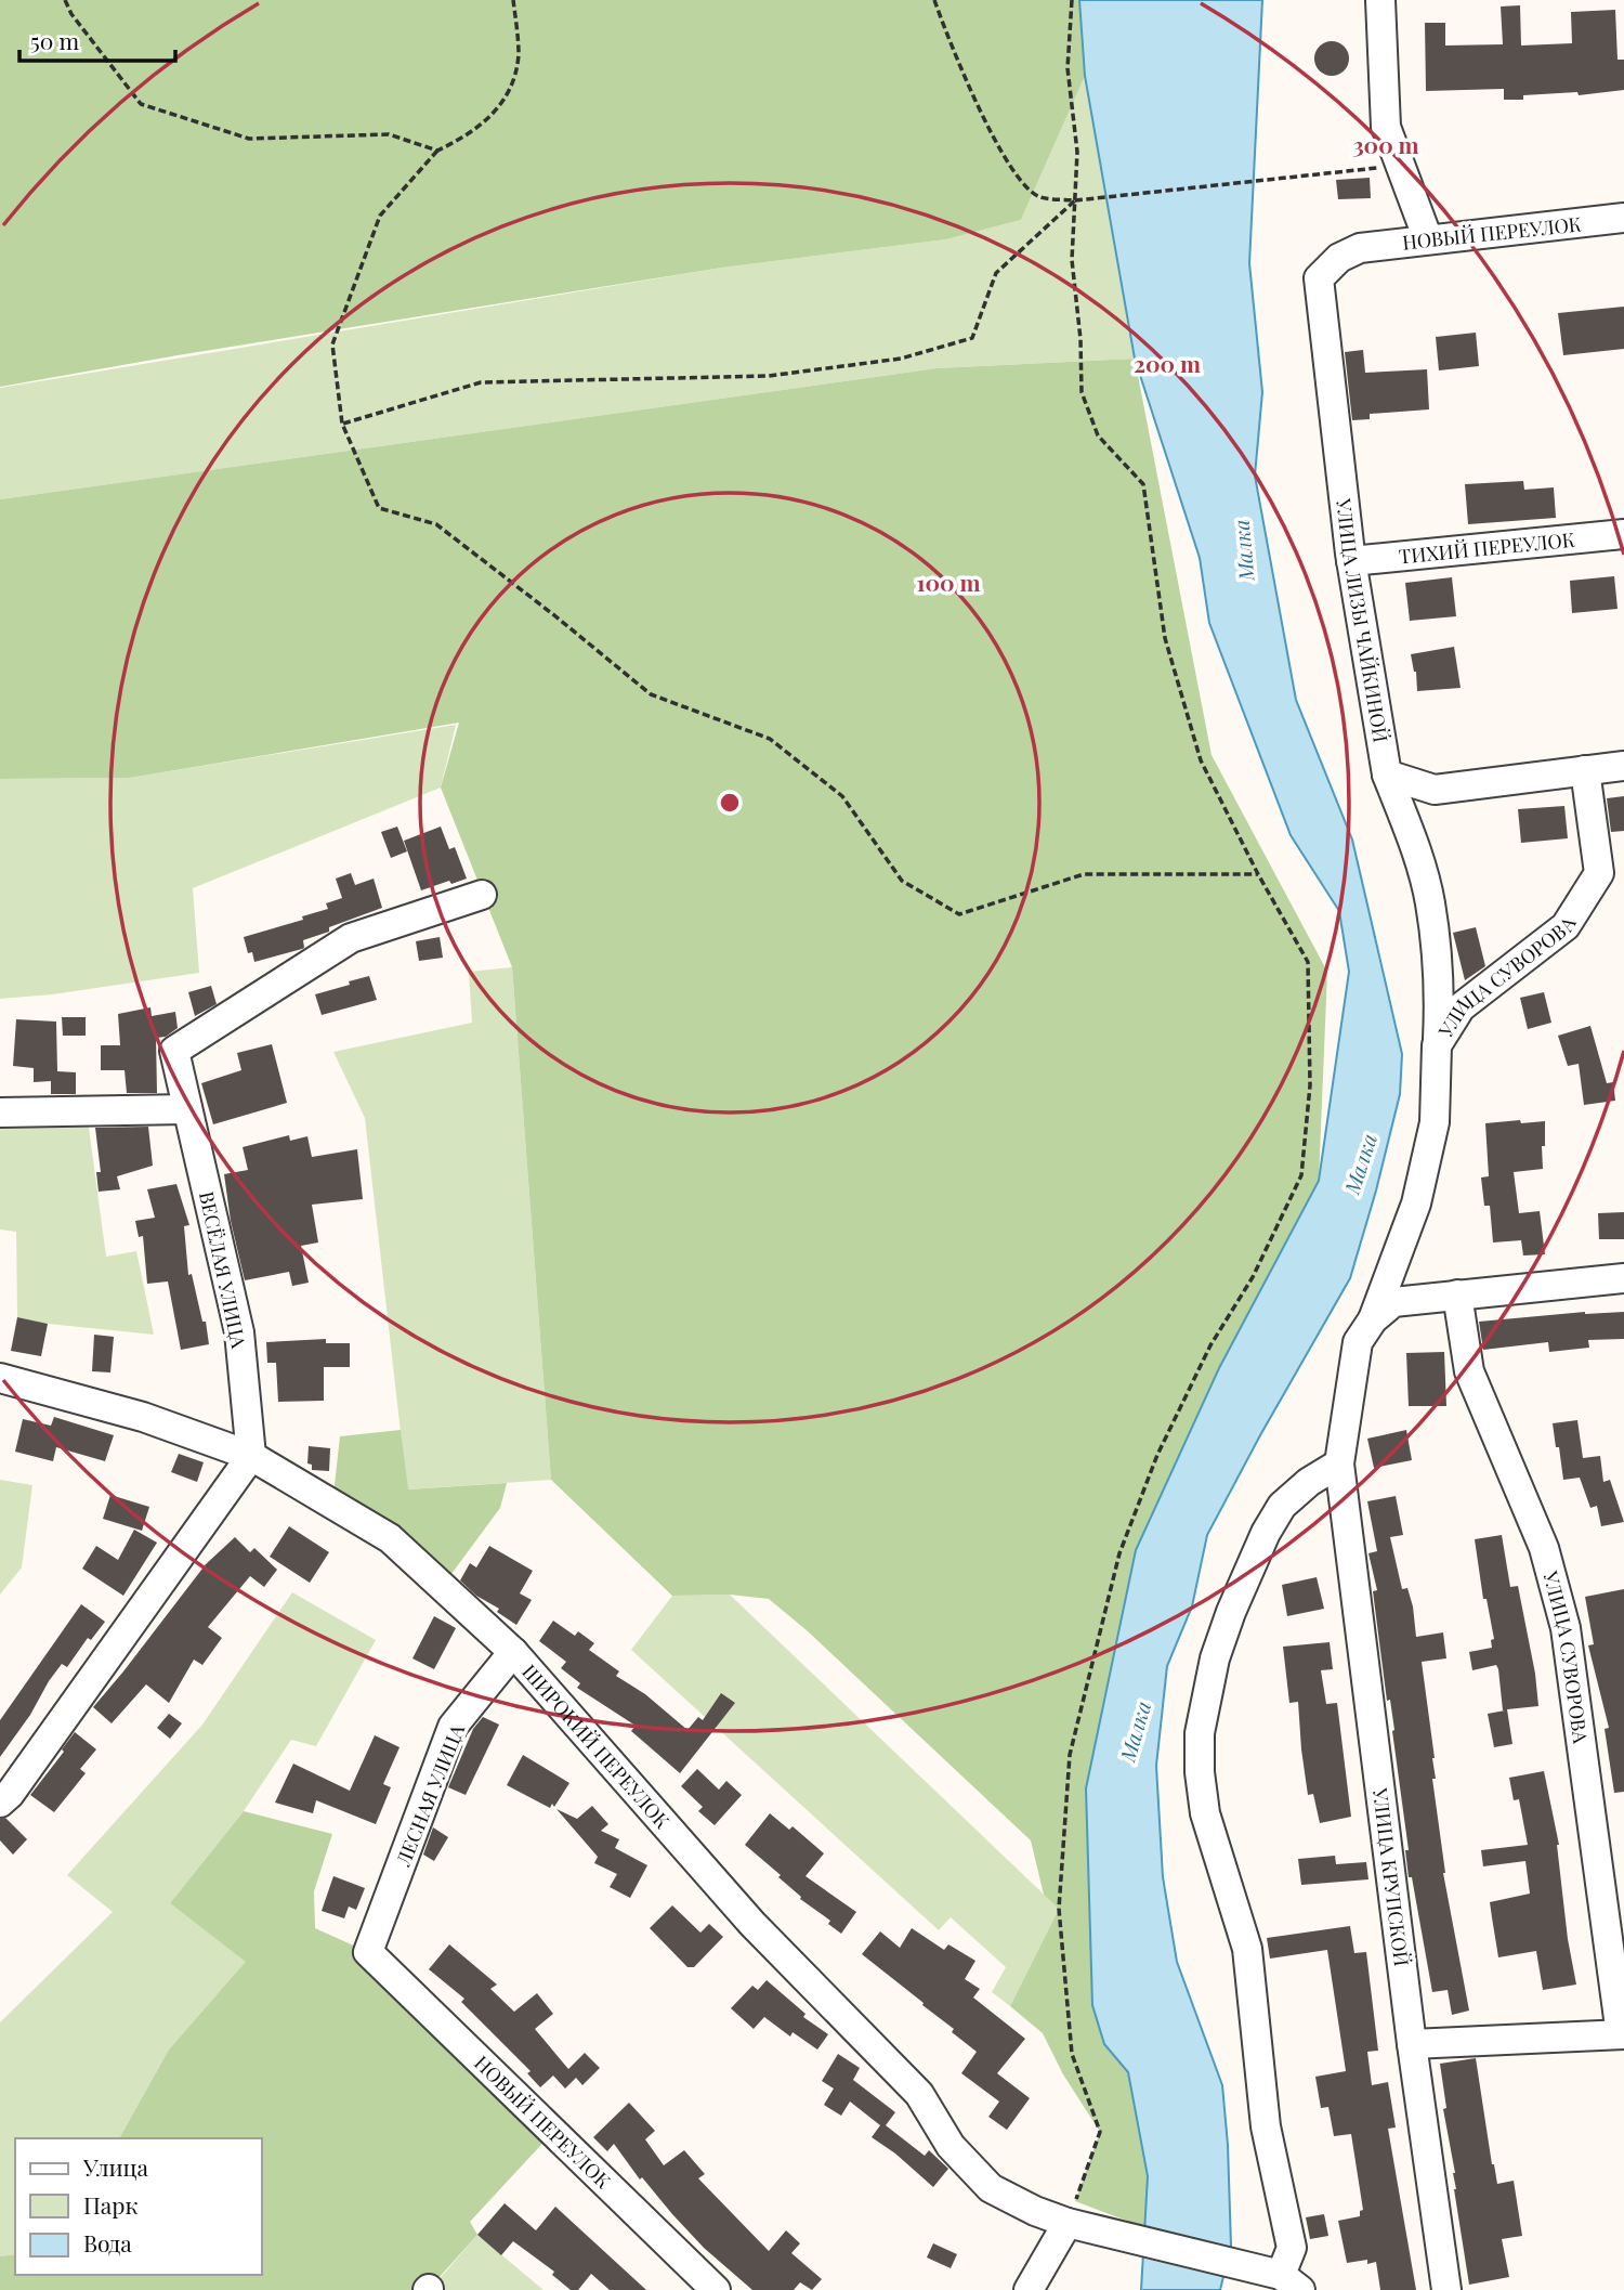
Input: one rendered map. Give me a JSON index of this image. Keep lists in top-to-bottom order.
{
  "streets": {
    "street": [
      "НОВЫЙ ПЕРЕУЛОК",
      "ТИХИЙ ПЕРЕУЛОК",
      "УЛИЦА ЛИЗЫ ЧАЙКИНОЙ",
      "УЛИЦА СУВОРОВА",
      "ВЕСЁЛАЯ УЛИЦА",
      "ШИРОКИЙ ПЕРЕУЛОК",
      "ЛЕСНАЯ УЛИЦА",
      "УЛИЦА КРУПСКОЙ"
    ]
  },
  "crossings": [
    ["НОВЫЙ ПЕРЕУЛОК", "УЛИЦА ЛИЗЫ ЧАЙКИНОЙ"],
    ["НОВЫЙ ПЕРЕУЛОК", "ЛЕСНАЯ УЛИЦА"],
    ["ТИХИЙ ПЕРЕУЛОК", "УЛИЦА ЛИЗЫ ЧАЙКИНОЙ"],
    ["УЛИЦА ЛИЗЫ ЧАЙКИНОЙ", "УЛИЦА СУВОРОВА"],
    ["УЛИЦА СУВОРОВА", "УЛИЦА КРУПСКОЙ"],
    ["ВЕСЁЛАЯ УЛИЦА", "ШИРОКИЙ ПЕРЕУЛОК"],
    ["ШИРОКИЙ ПЕРЕУЛОК", "ЛЕСНАЯ УЛИЦА"]
  ],
  "water": ["Малка"],
  "legend": ["Улица", "Парк", "Вода"],
  "scale_bar": "50 m",
  "rings": ["300 m", "200 m", "100 m"]
}
